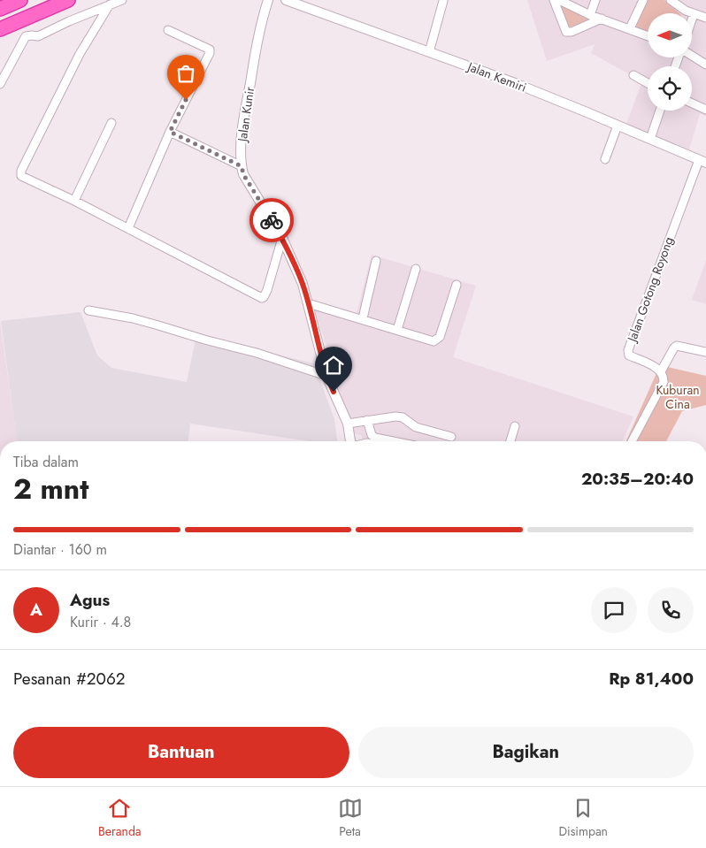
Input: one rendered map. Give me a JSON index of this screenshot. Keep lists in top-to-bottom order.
{
  "streets": {
    "street": ["Jalan Kemiri", "Jalan Kunir", "Jalan Gotong Royong"]
  },
  "crossings": [
    ["Jalan Kemiri", "Jalan Gotong Royong"]
  ],
  "parks": ["Kuburan Cina"],
  "north": "left",
  "page": {
    "heading": ["2 mnt", "Tiba dalam", "20:35–20:40"],
    "panel": [
      "Agus",
      "Kurir · 4.8",
      "Pesanan #2062",
      "Rp 81,400"
    ],
    "bar": "Diantar · 160 m",
    "round": "A",
    "buttons": ["Bantuan", "Bagikan"],
    "tabs": ["Beranda", "Peta", "Disimpan"]
  }
}
